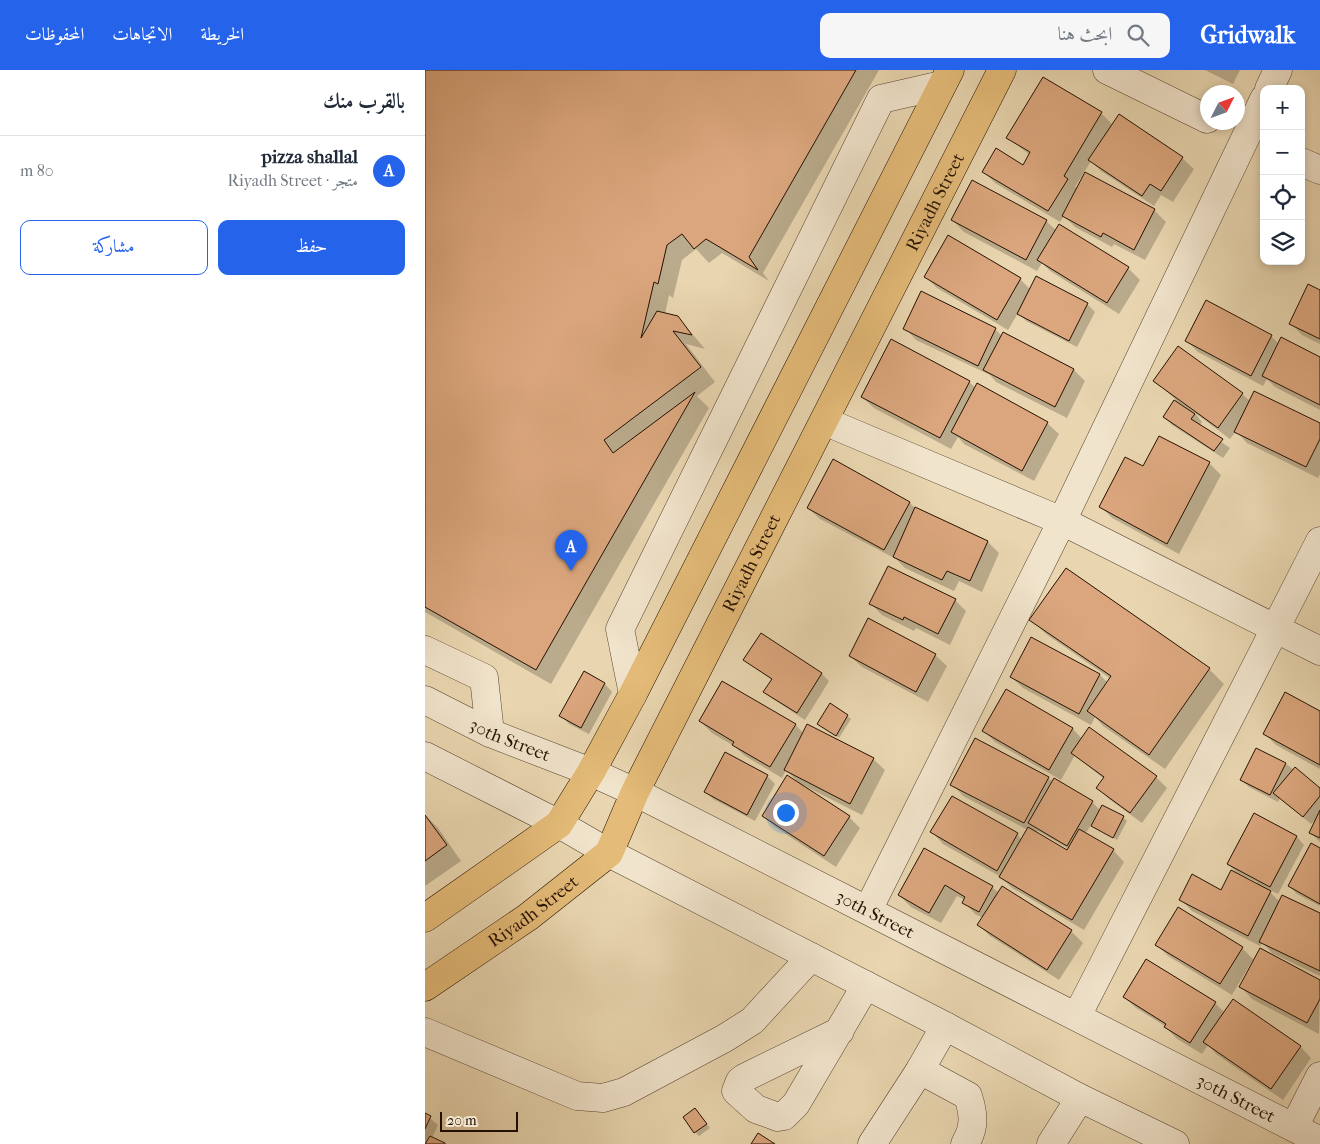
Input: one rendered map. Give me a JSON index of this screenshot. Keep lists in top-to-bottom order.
{
  "streets": {
    "main road": ["Riyadh Street"],
    "street": ["30th Street"]
  },
  "crossings": [
    ["Riyadh Street", "30th Street"]
  ],
  "scale_bar": "20 m",
  "north": "top right",
  "page": {
    "header": "Gridwalk",
    "search": "ابحث هنا",
    "nav": ["الخريطة", "الاتجاهات", "المحفوظات"],
    "heading": "بالقرب منك",
    "map_buttons": ["+", "−"],
    "list": [
      {
        "mark": "A",
        "name": "pizza shallal",
        "note": "متجر · Riyadh Street",
        "value": "80 m"
      }
    ],
    "buttons": ["حفظ", "مشاركة"],
    "pins": "A",
    "scale": "20 m"
  }
}
